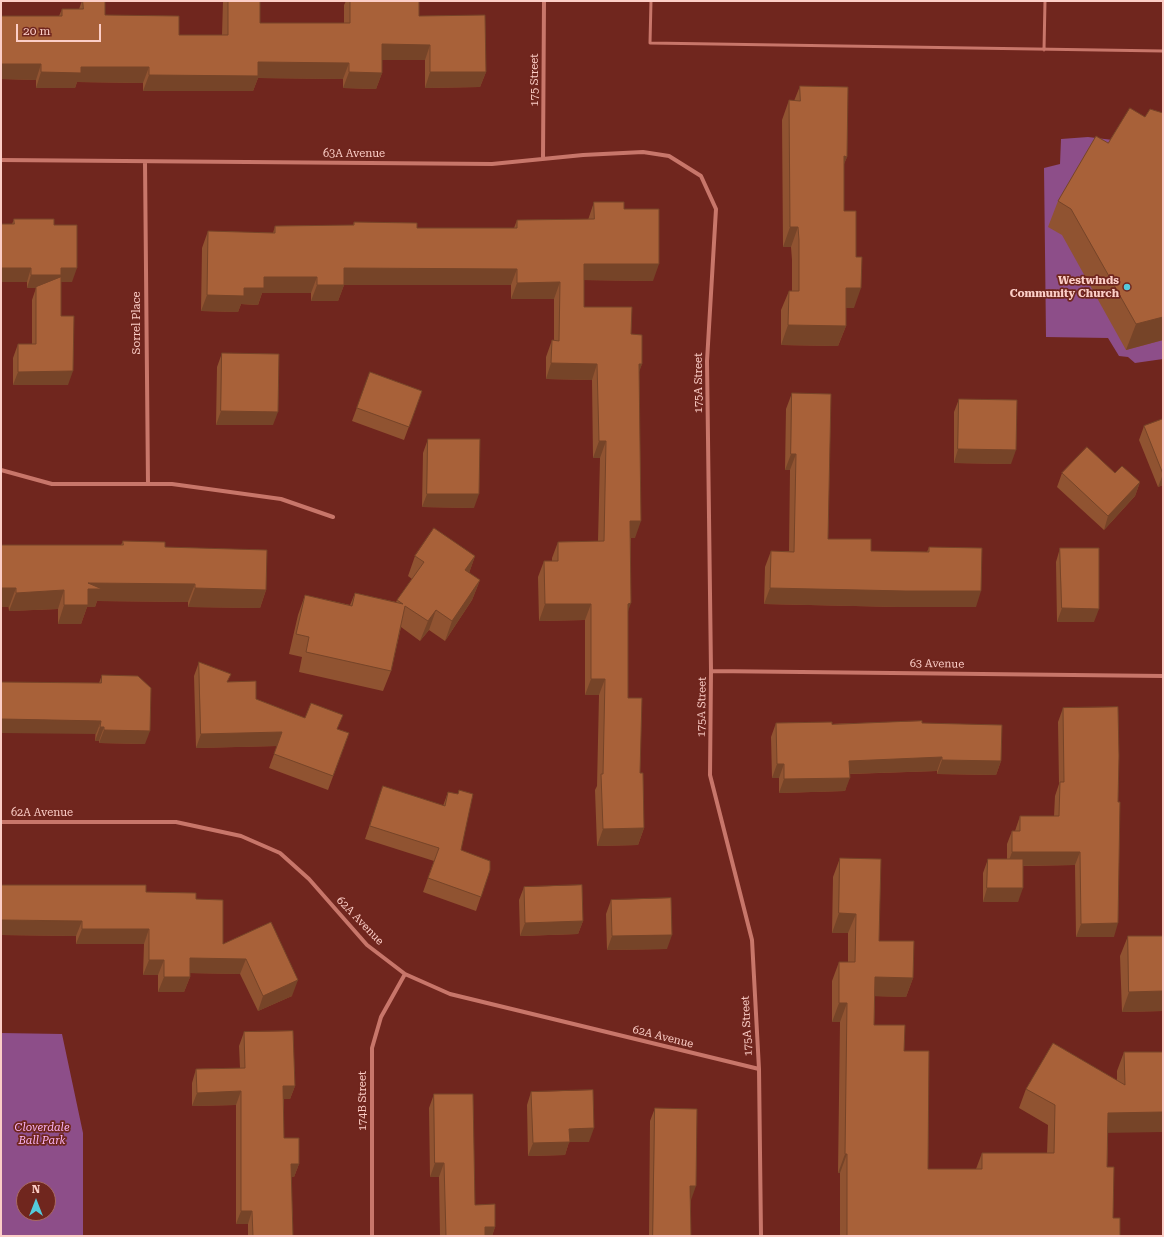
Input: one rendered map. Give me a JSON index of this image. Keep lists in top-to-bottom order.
{
  "streets": {
    "street": [
      "175 Street",
      "63A Avenue",
      "Sorrel Place",
      "175A Street",
      "63 Avenue",
      "62A Avenue",
      "174B Street"
    ]
  },
  "crossings": [
    ["175 Street", "63A Avenue"],
    ["63A Avenue", "Sorrel Place"],
    ["63A Avenue", "175A Street"],
    ["175A Street", "63 Avenue"],
    ["175A Street", "62A Avenue"],
    ["62A Avenue", "174B Street"]
  ],
  "parks": ["Cloverdale Ball Park"],
  "places": ["Westwinds Community Church"],
  "scale_bar": "20 m",
  "north": "top"
}
